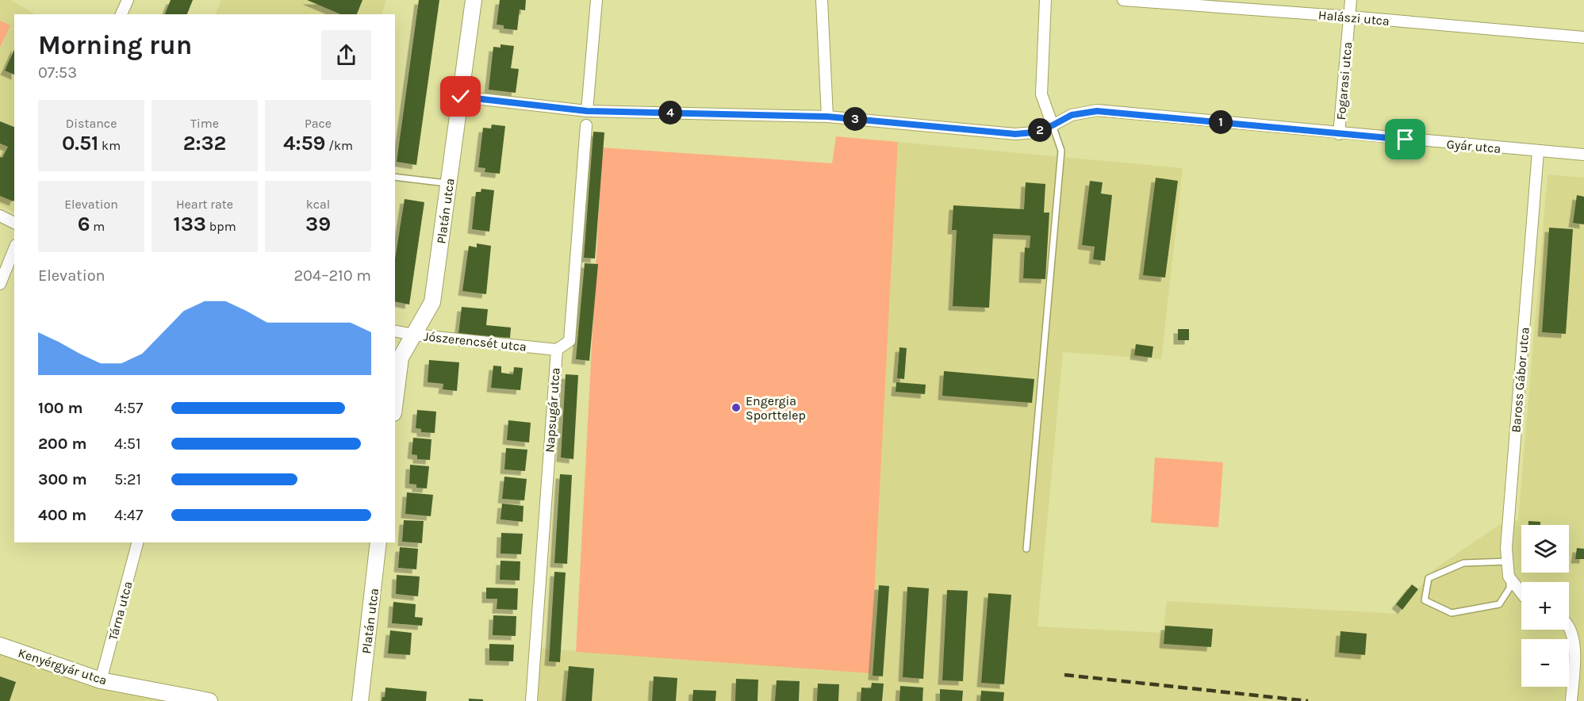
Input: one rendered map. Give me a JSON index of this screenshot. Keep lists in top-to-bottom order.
{
  "streets": {
    "street": [
      "Halászi utca",
      "Fogarasi utca",
      "Gyár utca",
      "Platán utca",
      "Jószerencsét utca",
      "Baross Gábor utca",
      "Napsugár utca",
      "Tárna utca",
      "Kenyérgyár utca"
    ]
  },
  "crossings": [
    ["Halászi utca", "Fogarasi utca"],
    ["Fogarasi utca", "Gyár utca"],
    ["Gyár utca", "Platán utca"],
    ["Gyár utca", "Baross Gábor utca"],
    ["Platán utca", "Jószerencsét utca"],
    ["Jószerencsét utca", "Napsugár utca"],
    ["Tárna utca", "Kenyérgyár utca"]
  ],
  "places": ["Engergia Sporttelep"],
  "page": {
    "heading": ["Morning run", "07:53"],
    "stats": [
      ["Distance", "0.51 km"],
      ["Time", "2:32"],
      ["Pace", "4:59 /km"],
      ["Elevation", "6 m"],
      ["Heart rate", "133 bpm"],
      ["kcal", "39"]
    ],
    "pins": [
      "4",
      "3",
      "1",
      "2"
    ],
    "chart": ["Elevation", "204–210 m"],
    "list": [
      {
        "name": "100 m",
        "note": "4:57"
      },
      {
        "name": "200 m",
        "note": "4:51"
      },
      {
        "name": "300 m",
        "note": "5:21"
      },
      {
        "name": "400 m",
        "note": "4:47"
      }
    ],
    "map_buttons": ["+", "−"]
  }
}
